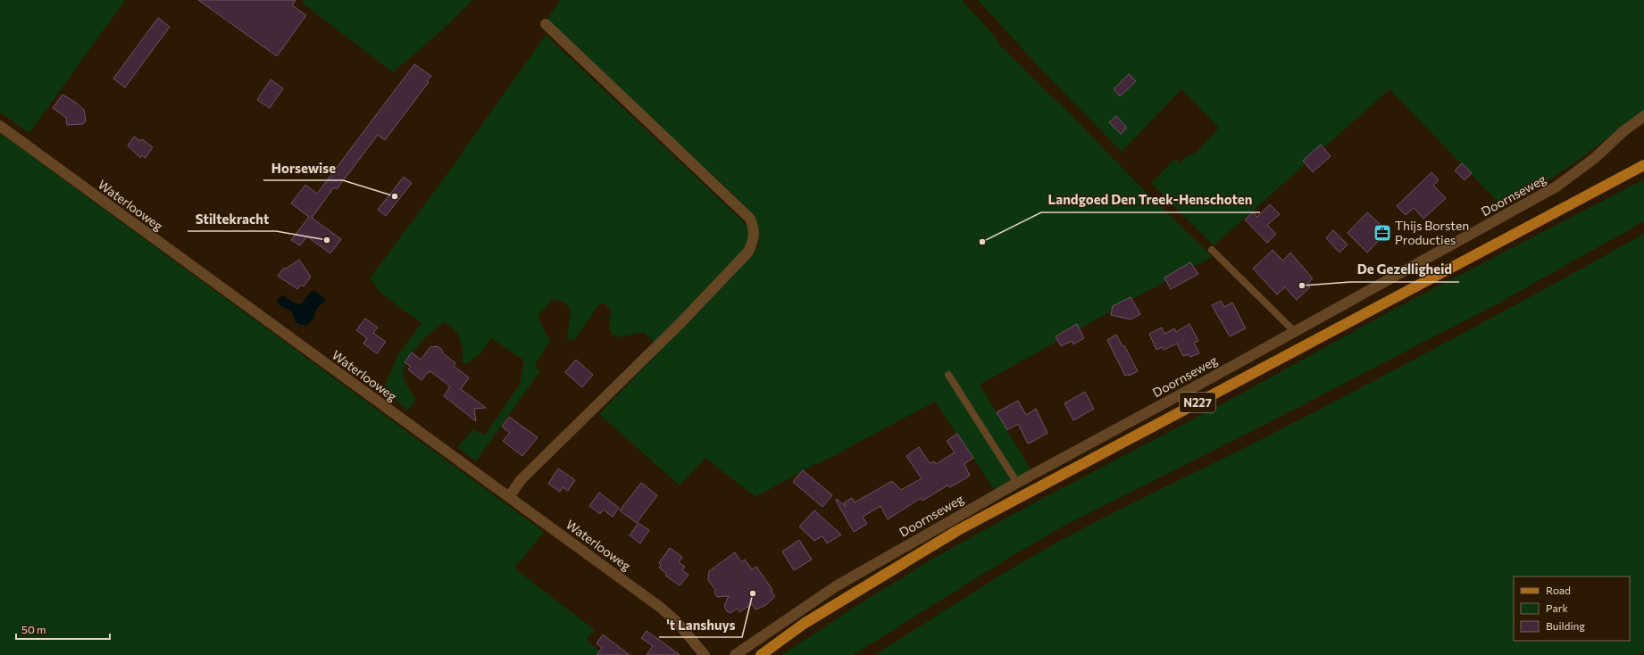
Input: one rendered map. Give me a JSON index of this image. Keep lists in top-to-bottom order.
{
  "streets": {
    "main road": ["Doornseweg", "N227"],
    "street": ["Waterlooweg"]
  },
  "places": {
    "other": [
      "Horsewise",
      "Stiltekracht",
      "Landgoed Den Treek-Henschoten",
      "De Gezelligheid",
      "'t Lanshuys"
    ],
    "office": ["Thijs Borsten Producties"]
  },
  "legend": ["Road", "Park", "Building"],
  "scale_bar": "50 m"
}
